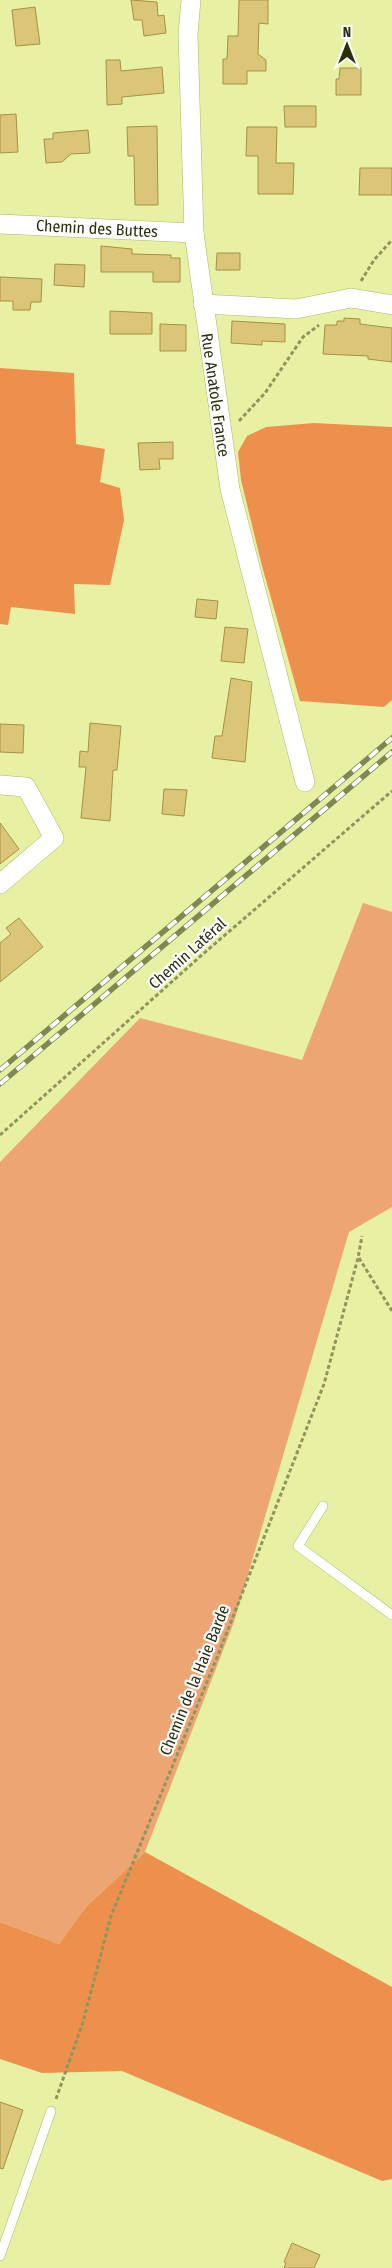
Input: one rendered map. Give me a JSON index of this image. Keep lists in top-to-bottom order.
{
  "streets": {
    "street": ["Chemin des Buttes", "Rue Anatole France"],
    "path": ["Chemin Latéral", "Chemin de la Haie Barde"]
  },
  "crossings": [
    ["Chemin des Buttes", "Rue Anatole France"]
  ],
  "north": "top"
}
